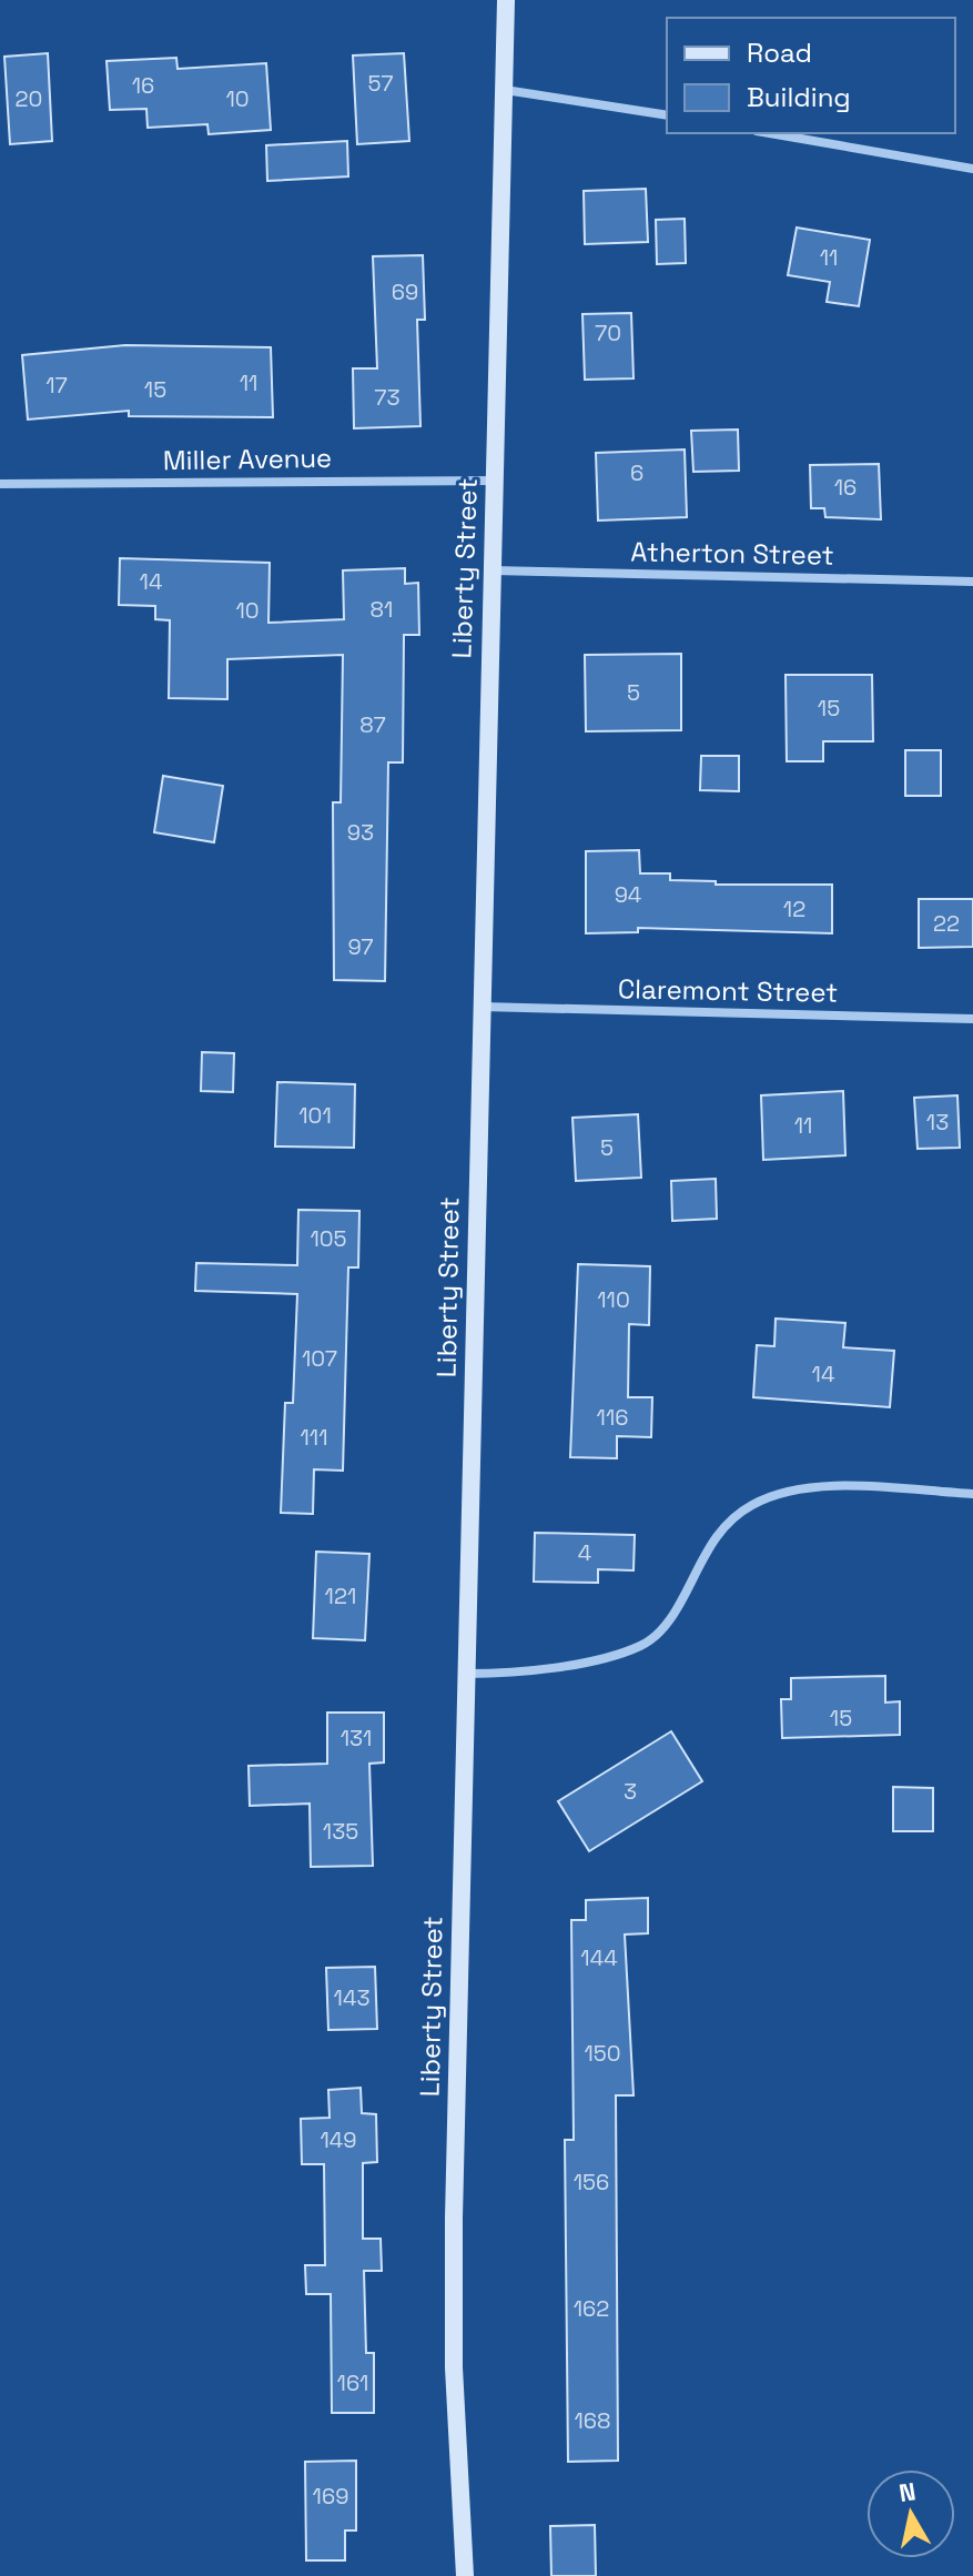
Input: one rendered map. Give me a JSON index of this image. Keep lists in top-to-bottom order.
{
  "streets": {
    "main road": ["Liberty Street"],
    "street": ["Miller Avenue", "Atherton Street", "Claremont Street"]
  },
  "crossings": [
    ["Miller Avenue", "Liberty Street"],
    ["Atherton Street", "Liberty Street"],
    ["Liberty Street", "Claremont Street"]
  ],
  "house_numbers": [
    "57",
    "16",
    "20",
    "10",
    "11",
    "69",
    "70",
    "11",
    "17",
    "15",
    "73",
    "6",
    "16",
    "14",
    "81",
    "10",
    "5",
    "15",
    "87",
    "93",
    "94",
    "12",
    "22",
    "97",
    "101",
    "13",
    "11",
    "5",
    "105",
    "110",
    "107",
    "14",
    "116",
    "111",
    "4",
    "121",
    "15",
    "131",
    "3",
    "135",
    "144",
    "143",
    "150",
    "149",
    "156",
    "162",
    "161",
    "168",
    "169"
  ],
  "legend": ["Road", "Building"],
  "north": "top"
}
